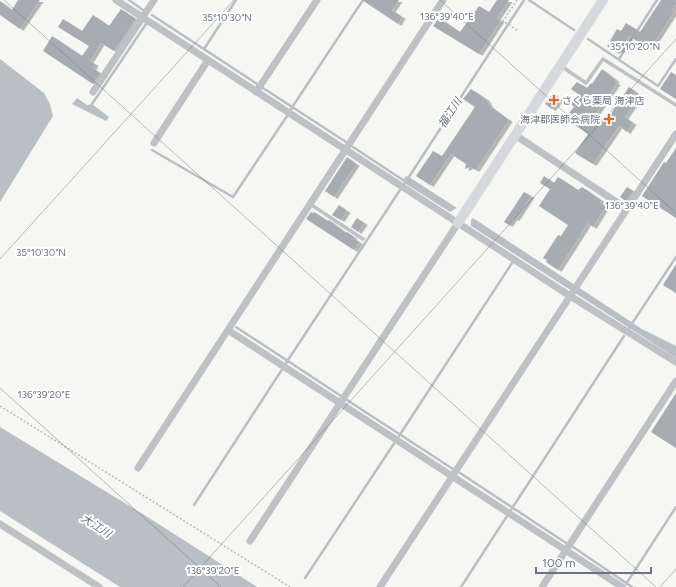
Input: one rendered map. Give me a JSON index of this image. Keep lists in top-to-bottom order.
{
  "water": ["福江川", "大江川"],
  "places": {
    "health": ["さくら薬局 海津店", "海津郡医師会病院"]
  },
  "scale_bar": "100 m",
  "coordinates": [
    "136°39'40\"E",
    "35°10'30\"N",
    "35°10'20\"N",
    "136°39'20\"E"
  ]
}
